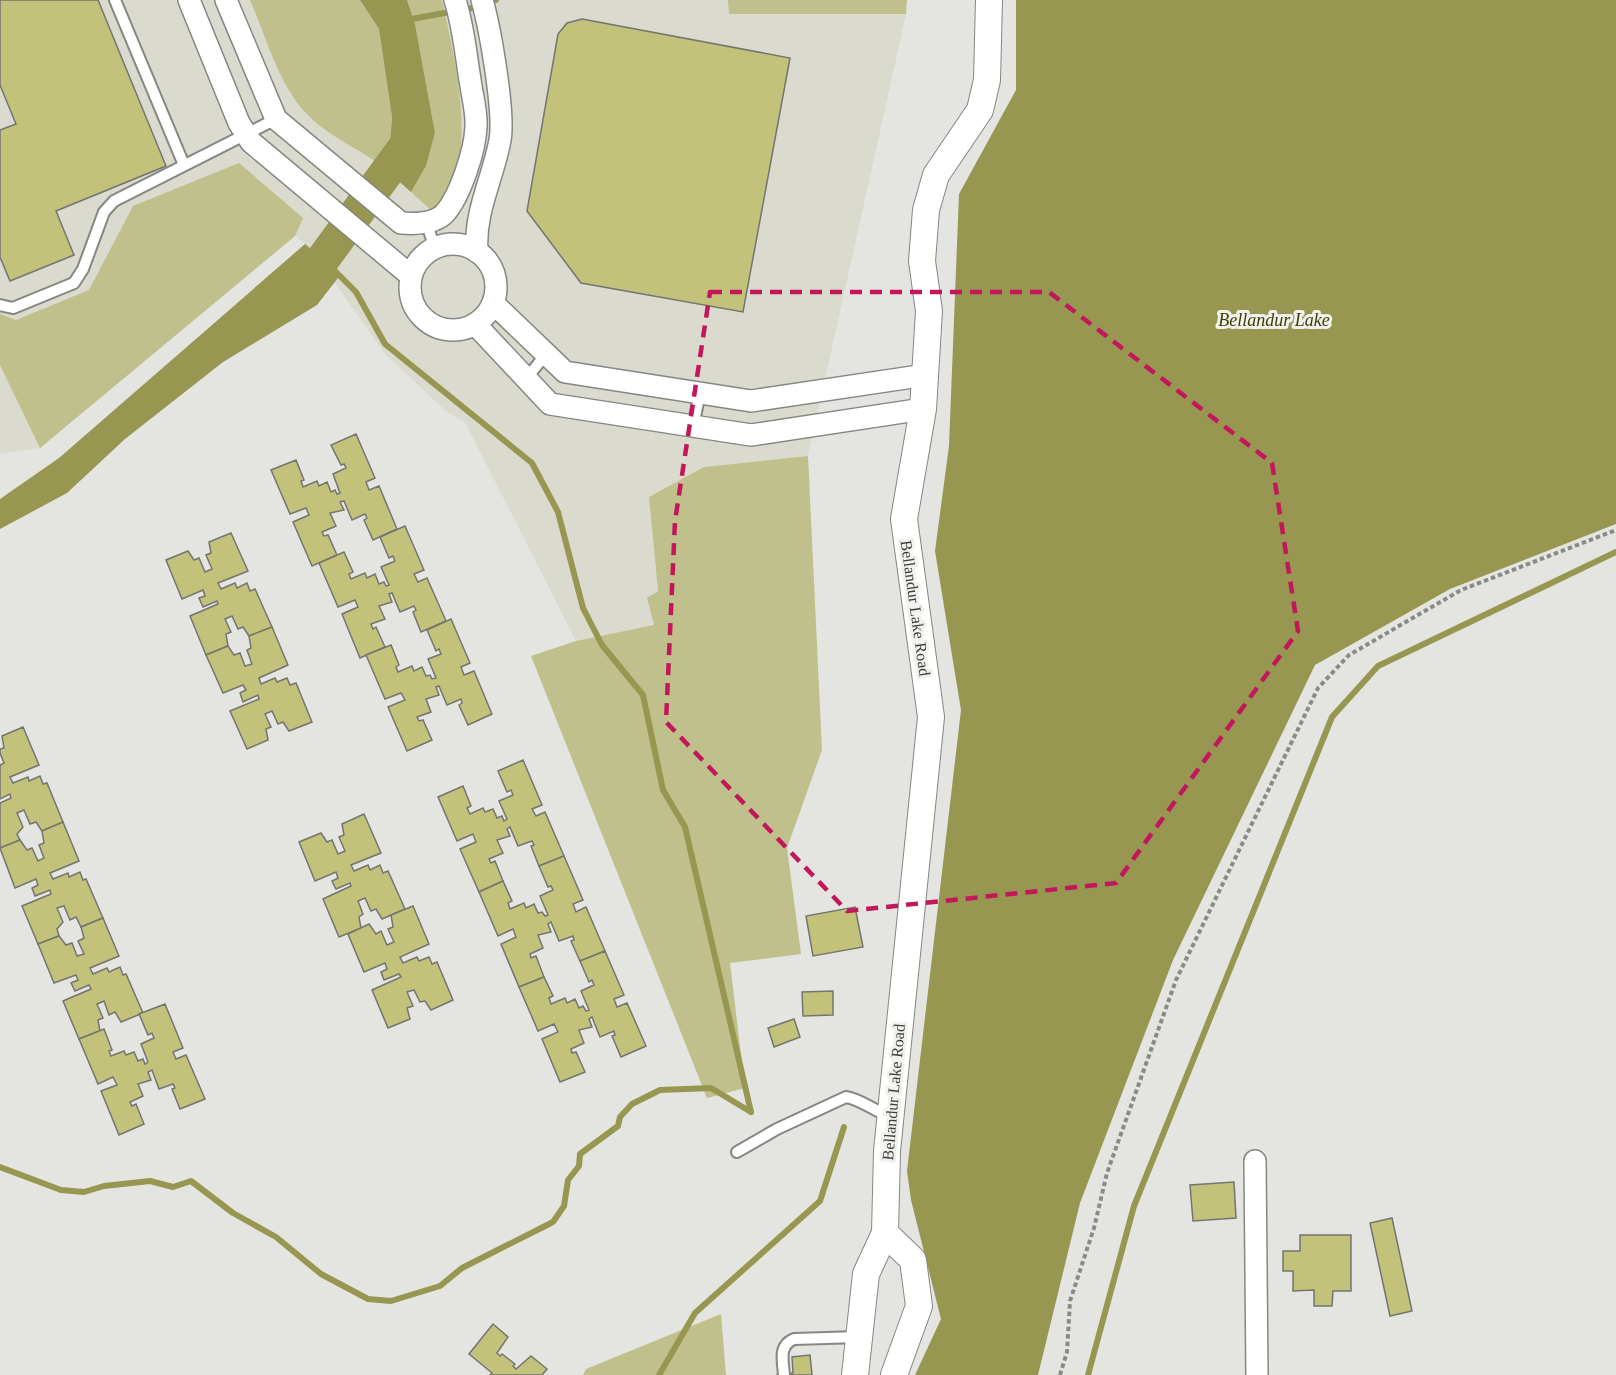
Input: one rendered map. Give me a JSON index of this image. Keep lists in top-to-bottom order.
{
  "streets": {
    "street": ["Bellandur Lake Road"]
  },
  "water": ["Bellandur Lake"]
}
